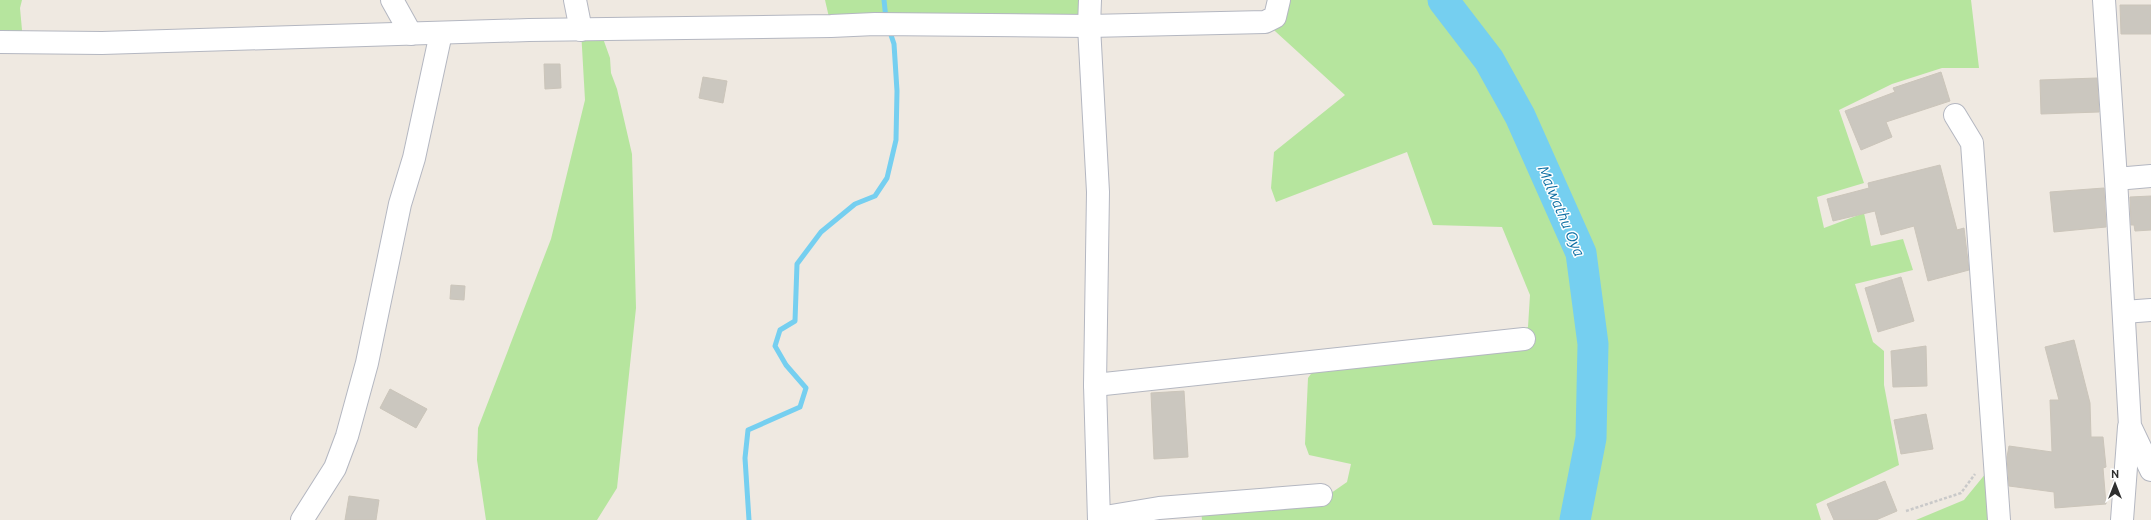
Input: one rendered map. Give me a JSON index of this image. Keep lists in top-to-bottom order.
{
  "water": ["Malwathu Oya"],
  "north": "top"
}
